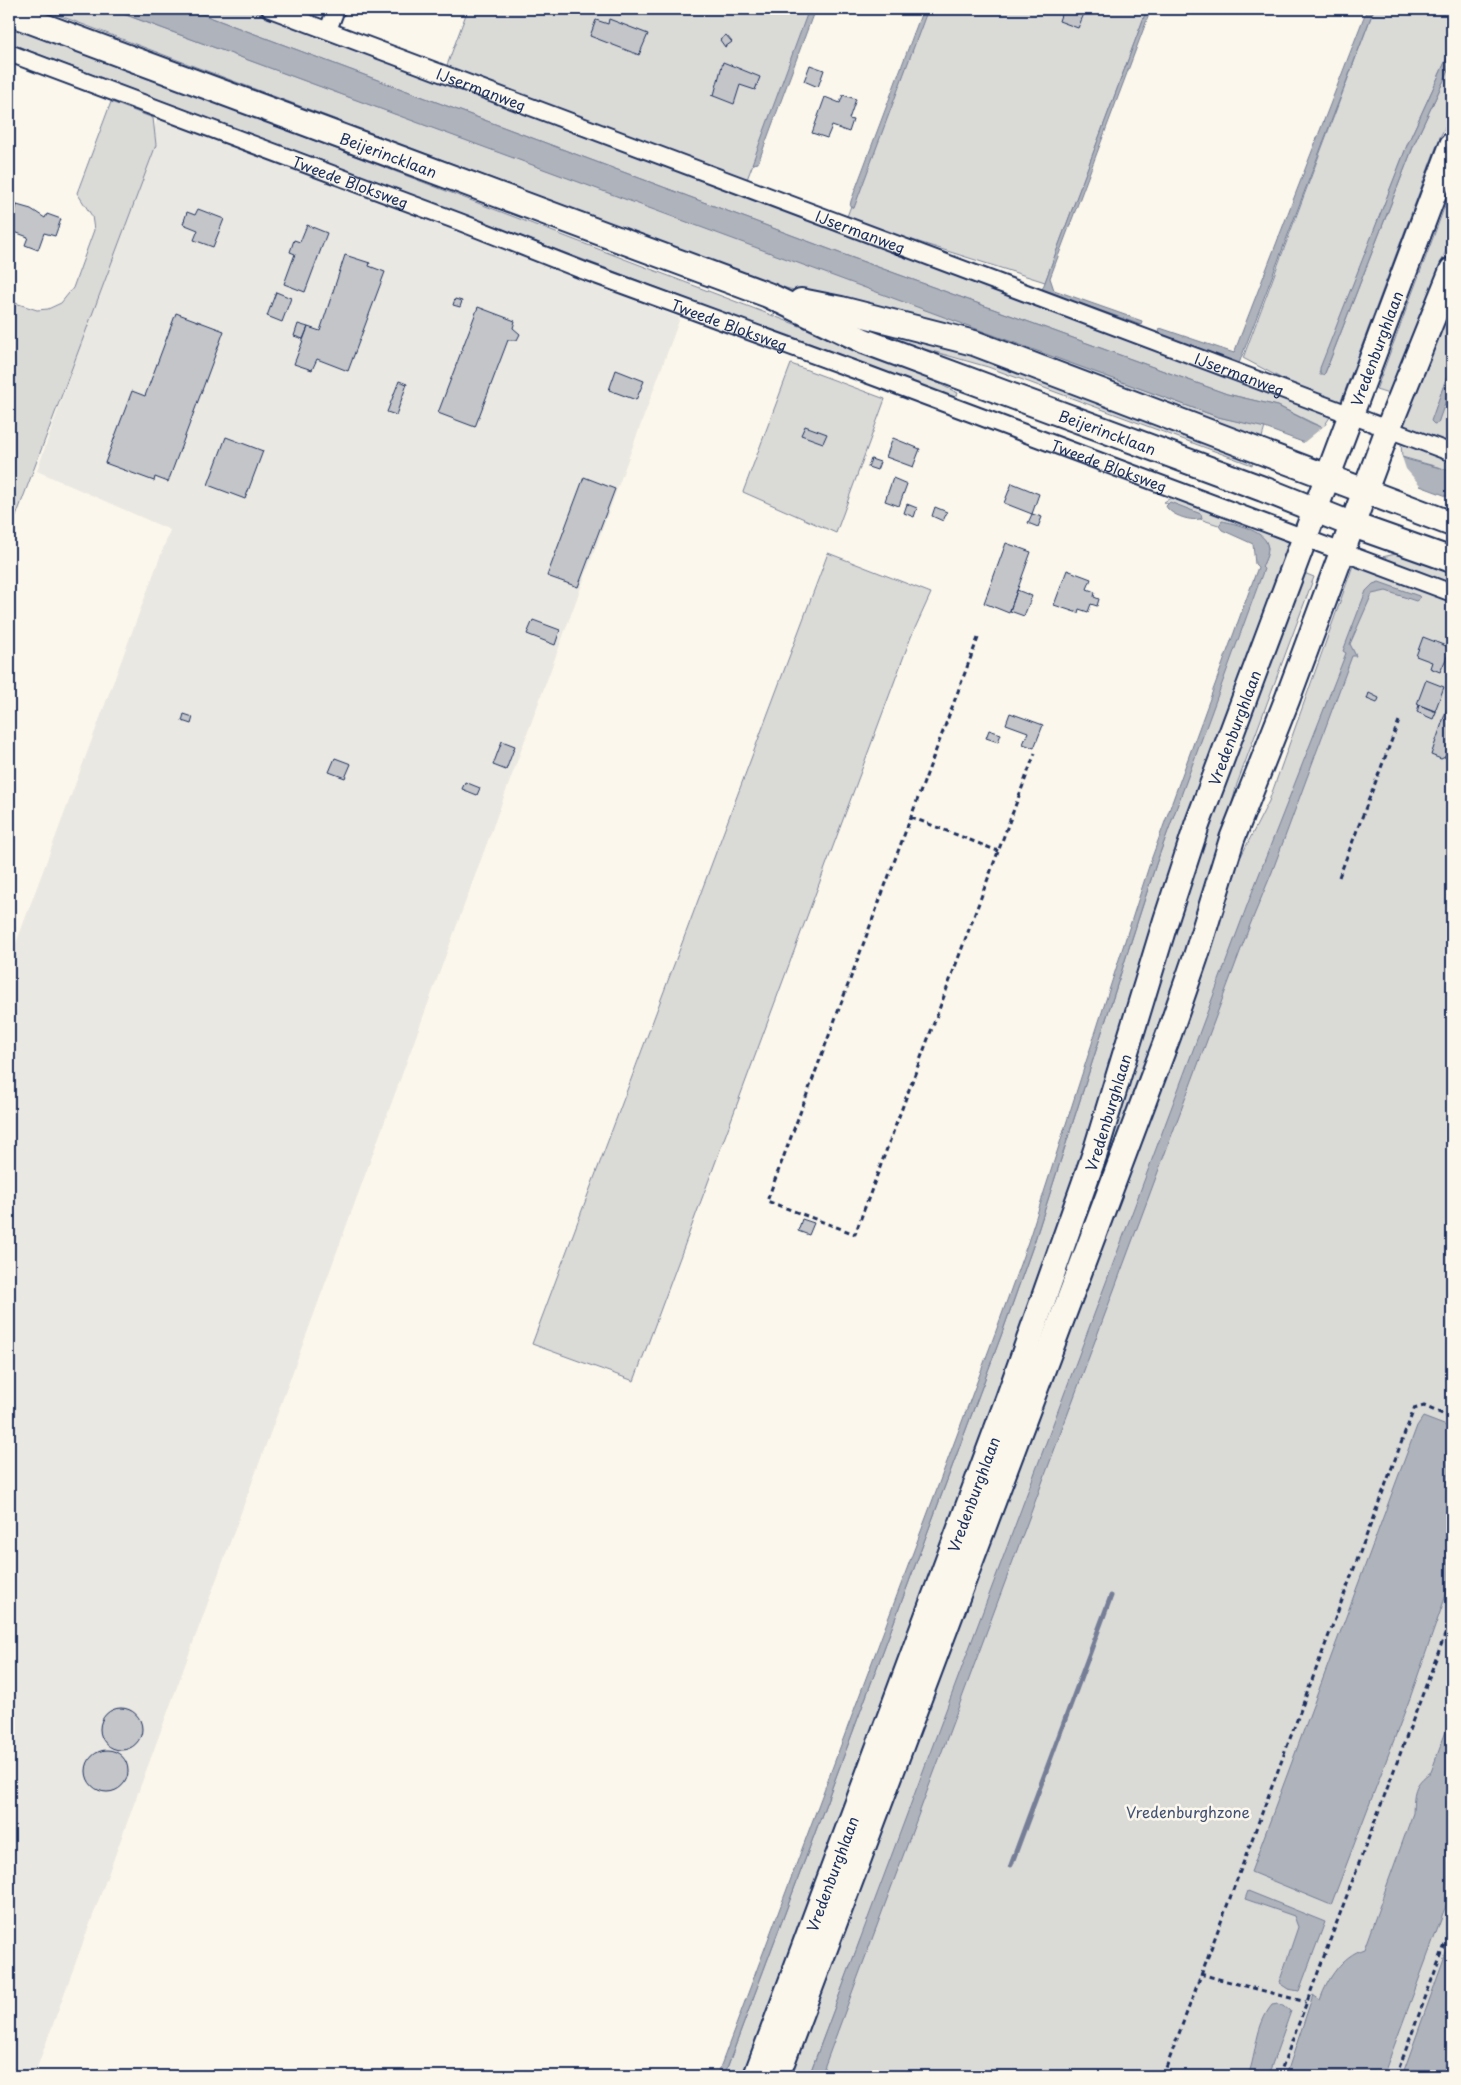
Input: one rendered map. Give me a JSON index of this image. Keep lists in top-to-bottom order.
{
  "streets": {
    "main road": ["Beijerincklaan", "Vredenburghlaan"],
    "street": ["IJsermanweg", "Tweede Bloksweg"]
  },
  "crossings": [
    ["IJsermanweg", "Vredenburghlaan"],
    ["Beijerincklaan", "Vredenburghlaan"],
    ["Tweede Bloksweg", "Vredenburghlaan"]
  ],
  "parks": ["Vredenburghzone"]
}
